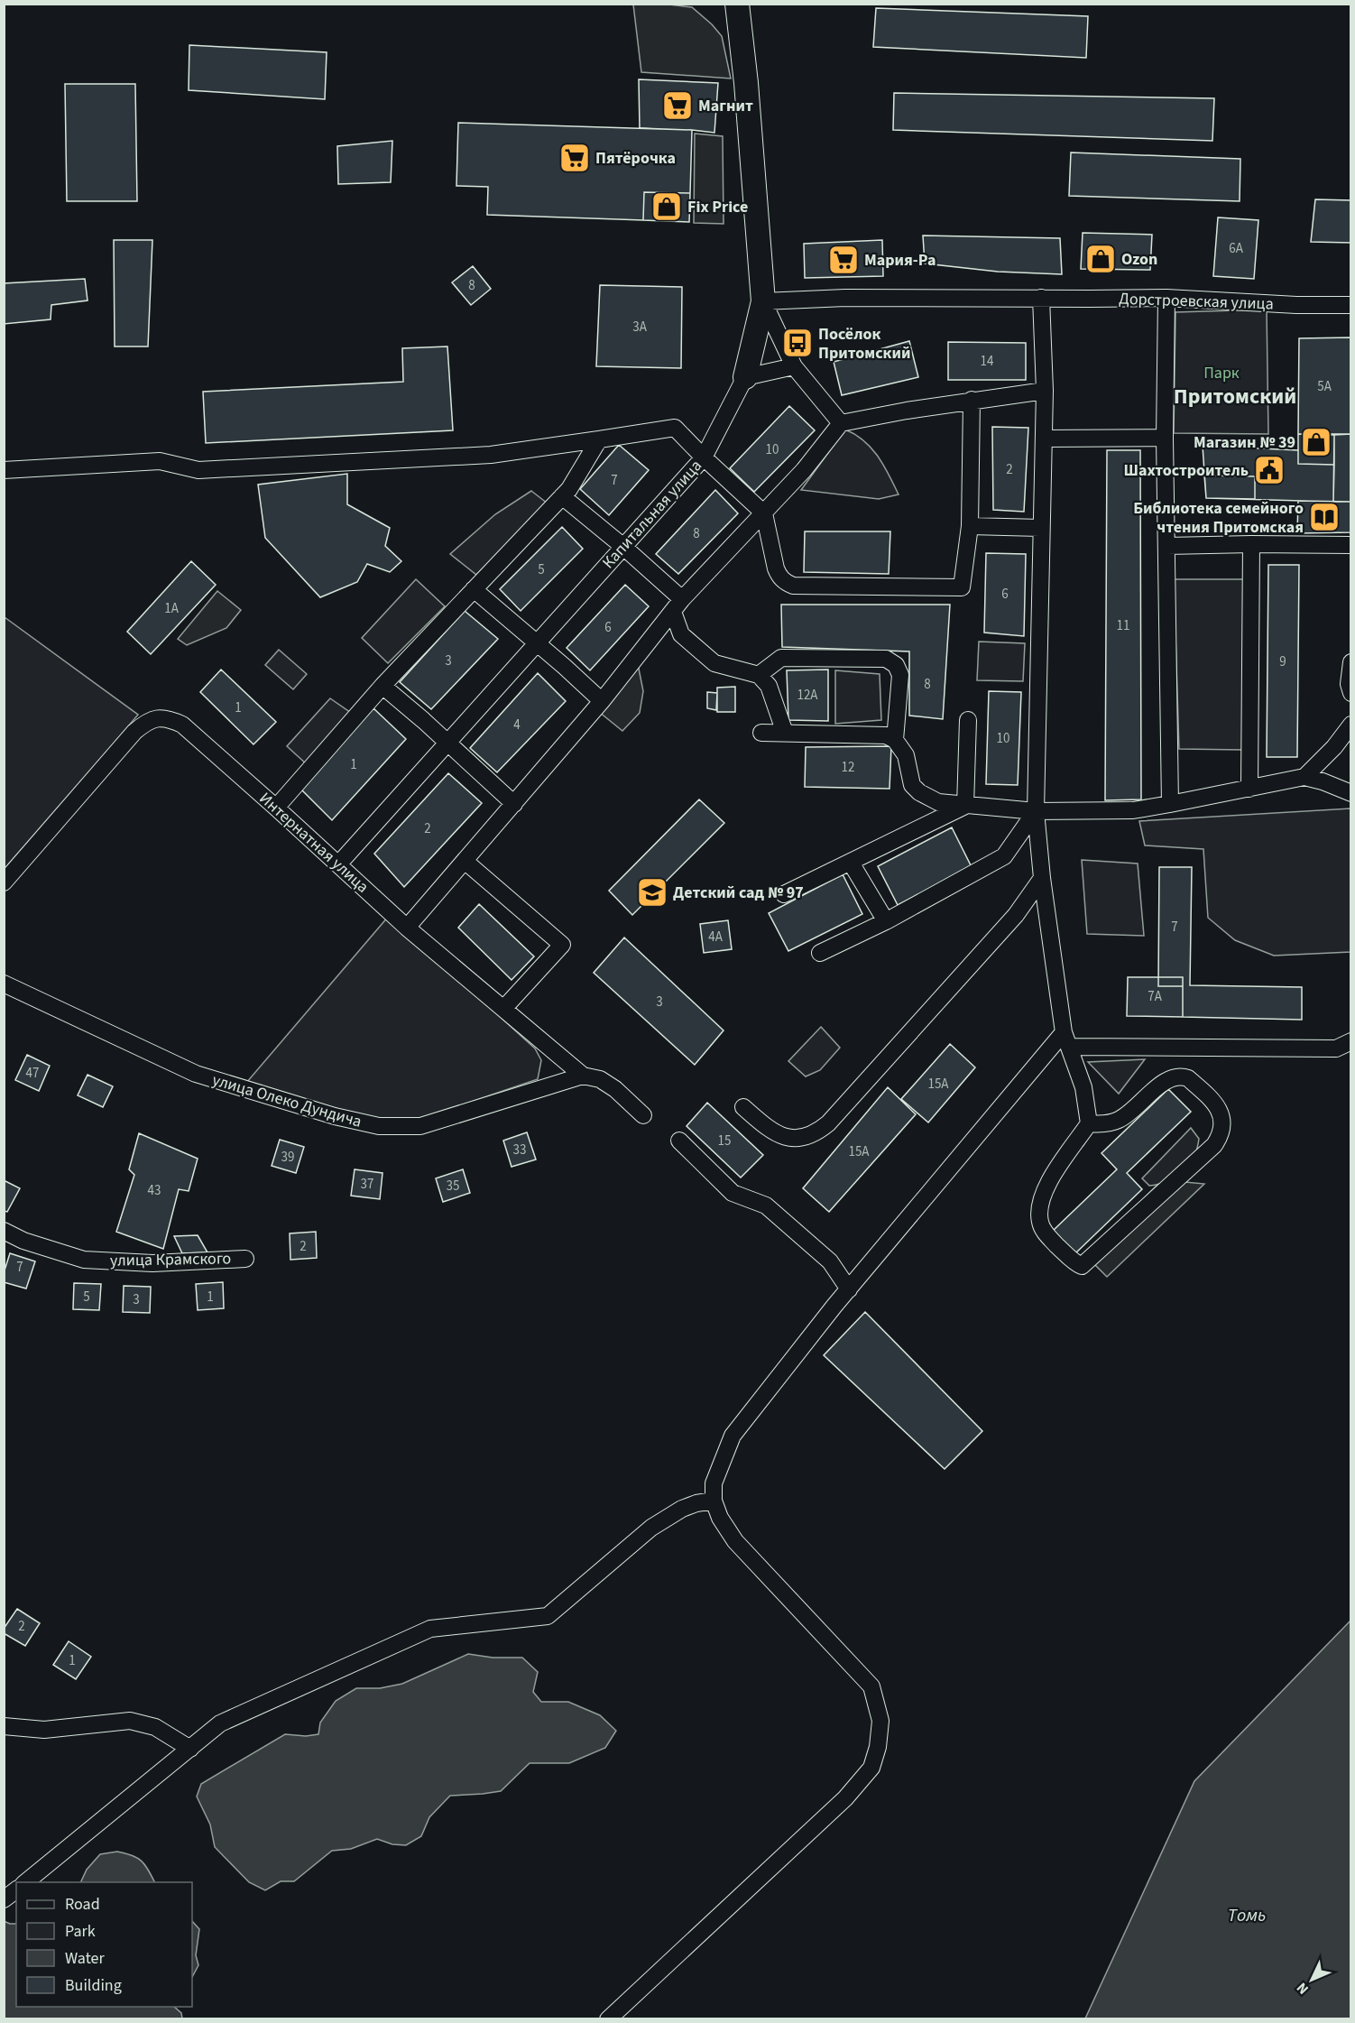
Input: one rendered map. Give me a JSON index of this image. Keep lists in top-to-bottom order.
{
  "streets": {
    "street": [
      "Дорстроевская улица",
      "Капитальная улица",
      "Интернатная улица",
      "улица Олеко Дундича",
      "улица Крамского"
    ]
  },
  "crossings": [
    ["Капитальная улица", "Интернатная улица"],
    ["Интернатная улица", "улица Олеко Дундича"]
  ],
  "districts": ["Притомский"],
  "water": ["Томь"],
  "parks": ["Парк"],
  "places": {
    "supermarket": ["Магнит", "Пятёрочка", "Мария-Ра"],
    "shop": ["Fix Price", "Ozon", "Магазин № 39"],
    "bus stop": ["Посёлок Притомский"],
    "public building": ["Шахтостроитель"],
    "library": ["Библиотека семейного чтения Притомская"],
    "school or university": ["Детский сад № 97"]
  },
  "house_numbers": [
    "6А",
    "8",
    "3А",
    "14",
    "5А",
    "10",
    "2",
    "7",
    "8",
    "5",
    "6",
    "1А",
    "11",
    "6",
    "3",
    "9",
    "8",
    "12А",
    "1",
    "4",
    "10",
    "1",
    "12",
    "2",
    "7",
    "4А",
    "7А",
    "3",
    "47",
    "15А",
    "15",
    "33",
    "15А",
    "39",
    "37",
    "35",
    "43",
    "2",
    "7",
    "5",
    "1",
    "3",
    "2",
    "1"
  ],
  "legend": [
    "Road",
    "Park",
    "Water",
    "Building"
  ],
  "north": "bottom left"
}
